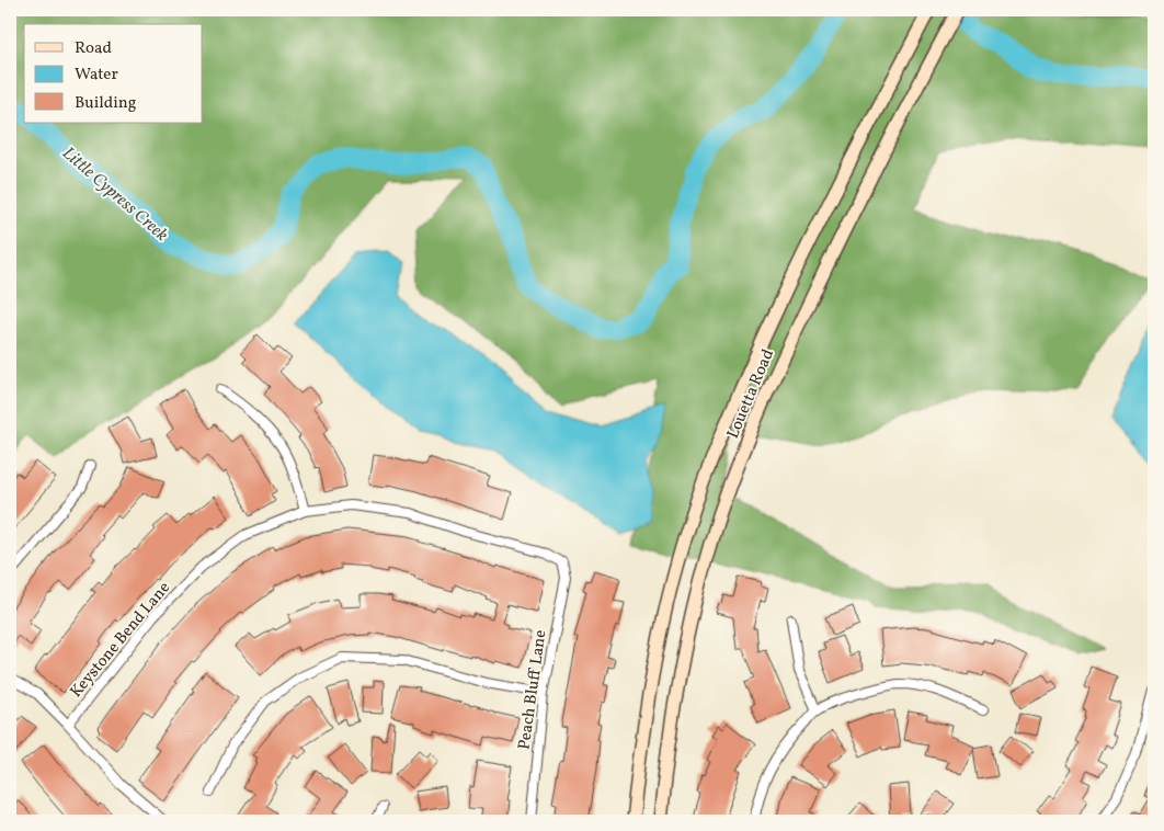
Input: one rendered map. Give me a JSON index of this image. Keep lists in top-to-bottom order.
{
  "streets": {
    "main road": ["Louetta Road"],
    "street": ["Keystone Bend Lane", "Peach Bluff Lane"]
  },
  "crossings": [
    ["Keystone Bend Lane", "Peach Bluff Lane"]
  ],
  "water": ["Little Cypress Creek"],
  "legend": ["Road", "Water", "Building"]
}
